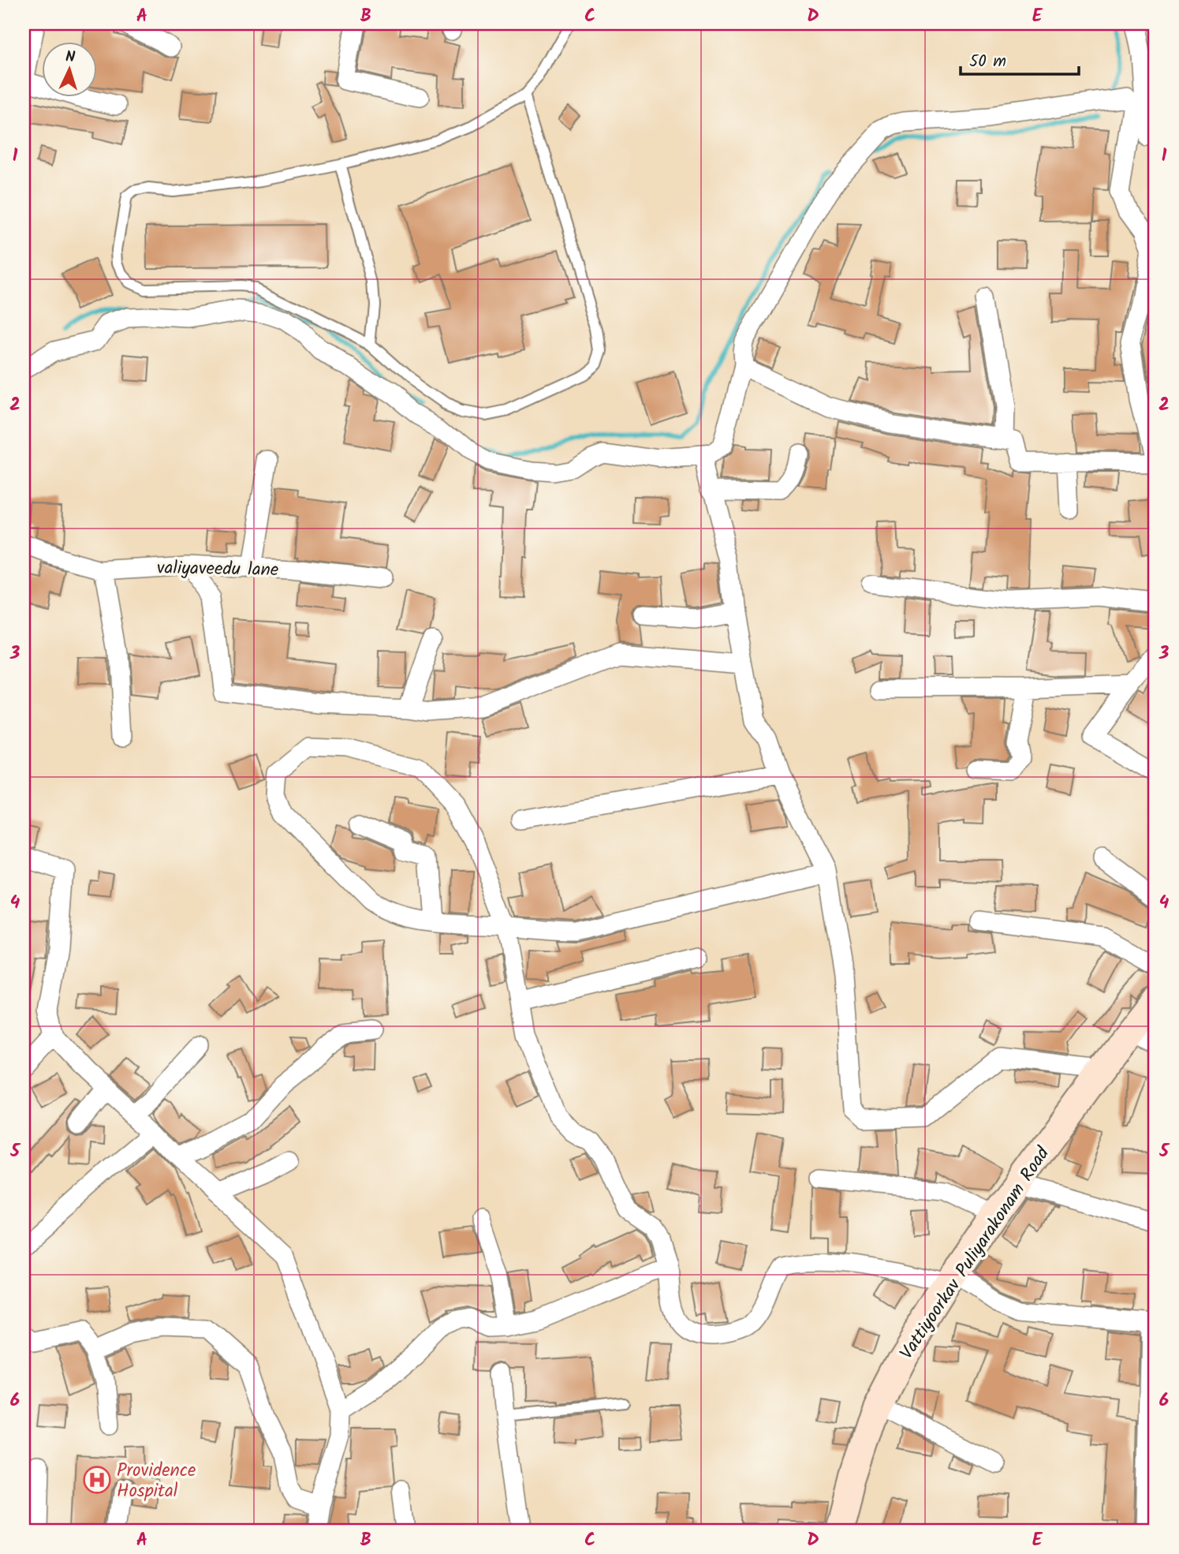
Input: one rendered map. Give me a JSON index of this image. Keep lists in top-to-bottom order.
{
  "streets": {
    "main road": ["Vattiyoorkav Puliyarakonam Road"],
    "street": ["valiyaveedu lane"]
  },
  "places": {
    "hospital": ["Providence Hospital"]
  },
  "scale_bar": "50 m",
  "north": "top",
  "grid": {
    "columns": [
      "A",
      "B",
      "C",
      "D",
      "E"
    ],
    "rows": [
      "1",
      "2",
      "3",
      "4",
      "5",
      "6"
    ]
  }
}
